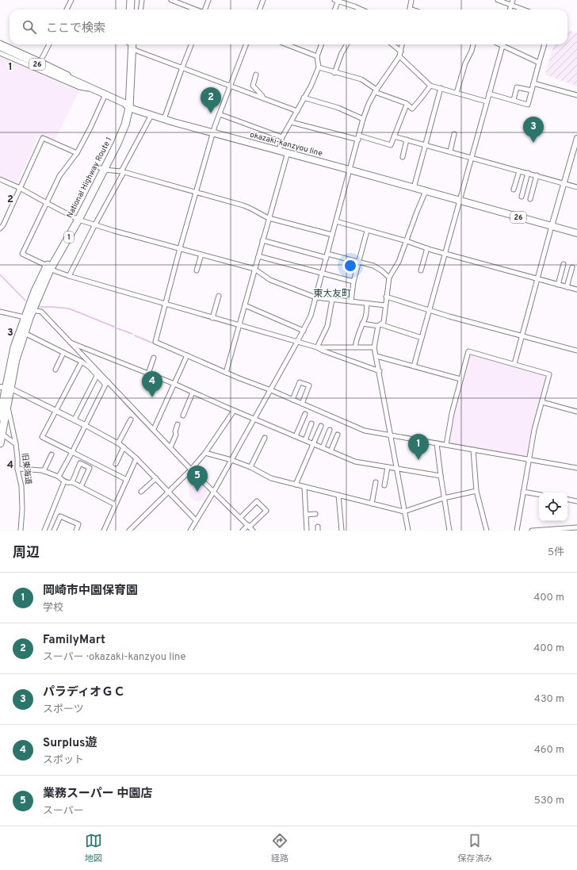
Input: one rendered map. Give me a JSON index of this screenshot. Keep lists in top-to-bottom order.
{
  "streets": {
    "highway": ["National Highway Route 1", "1"],
    "main road": ["26", "okazaki-kanzyou line"],
    "street": ["旧東海道"]
  },
  "crossings": [
    ["okazaki-kanzyou line", "National Highway Route 1"],
    ["National Highway Route 1", "旧東海道"]
  ],
  "districts": ["東大友町"],
  "page": {
    "search": "ここで検索",
    "pins": [
      "2",
      "3",
      "4",
      "1",
      "5"
    ],
    "heading": ["周辺", "5件"],
    "list": [
      {
        "mark": "1",
        "name": "岡崎市中園保育園",
        "note": "学校",
        "value": "400 m"
      },
      {
        "mark": "2",
        "name": "FamilyMart",
        "note": "スーパー · okazaki-kanzyou line",
        "value": "400 m"
      },
      {
        "mark": "3",
        "name": "パラディオＧＣ",
        "note": "スポーツ",
        "value": "430 m"
      },
      {
        "mark": "4",
        "name": "Surplus遊",
        "note": "スポット",
        "value": "460 m"
      },
      {
        "mark": "5",
        "name": "業務スーパー 中園店",
        "note": "スーパー",
        "value": "530 m"
      }
    ],
    "nav": ["地図", "経路", "保存済み"]
  },
  "grid": {
    "rows": [
      "1",
      "2",
      "3",
      "4"
    ]
  }
}
